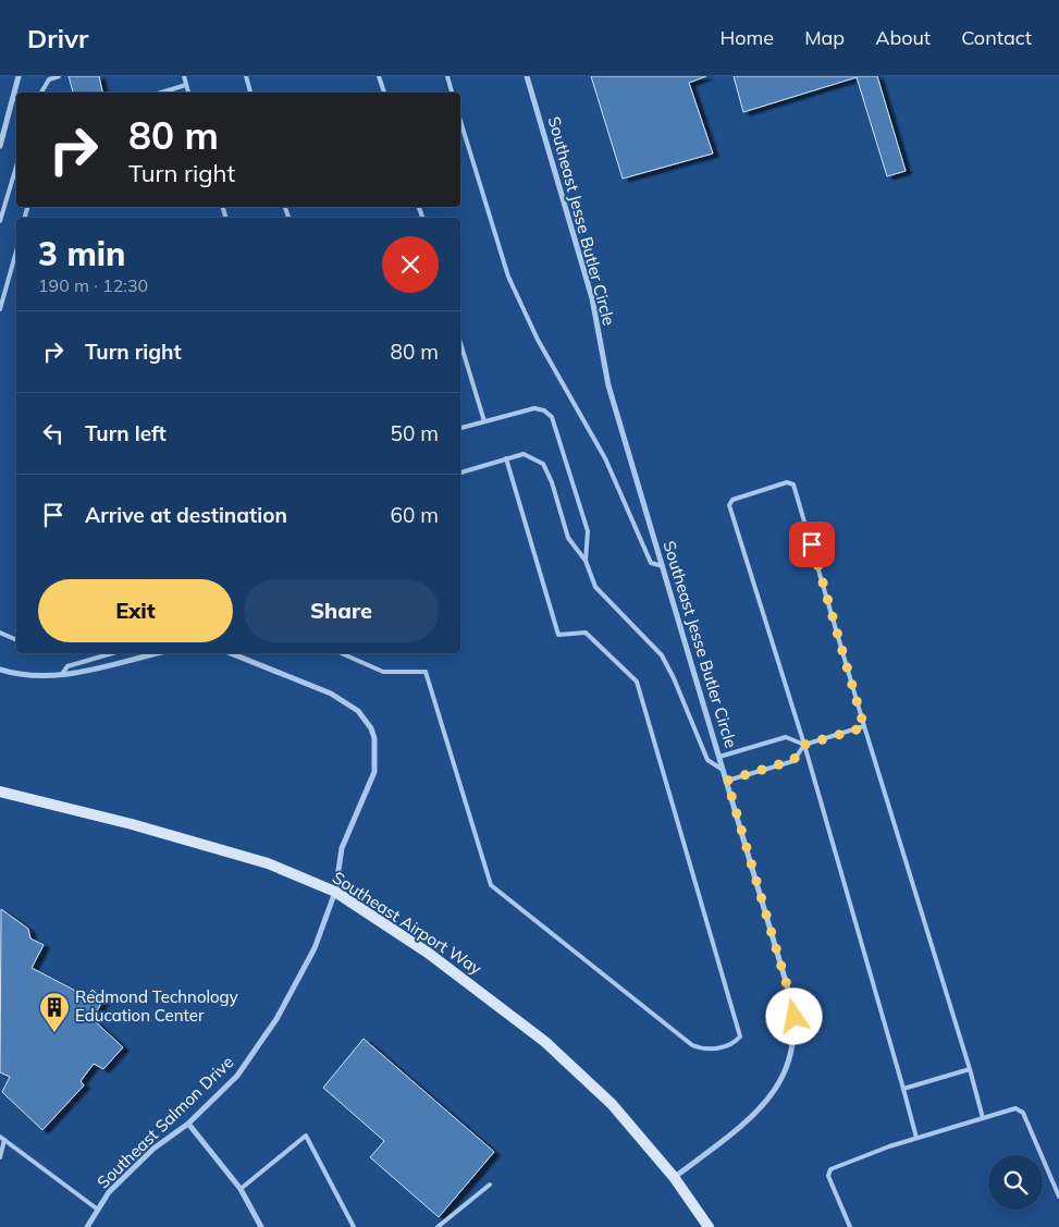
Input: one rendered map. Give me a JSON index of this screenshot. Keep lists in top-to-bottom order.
{
  "streets": {
    "main road": ["Southeast Airport Way"],
    "street": ["Southeast Jesse Butler Circle", "Southeast Salmon Drive"]
  },
  "crossings": [
    ["Southeast Jesse Butler Circle", "Southeast Airport Way"],
    ["Southeast Airport Way", "Southeast Salmon Drive"]
  ],
  "places": {
    "building": ["Redmond Technology Education Center"]
  },
  "page": {
    "header": "Drivr",
    "nav": [
      "Home",
      "Map",
      "About",
      "Contact"
    ],
    "turn": ["80 m", "Turn right"],
    "heading": ["3 min", "190 m · 12:30"],
    "list": [
      {
        "name": "Turn right",
        "value": "80 m"
      },
      {
        "name": "Turn left",
        "value": "50 m"
      },
      {
        "name": "Arrive at destination",
        "value": "60 m"
      }
    ],
    "buttons": ["Exit", "Share"]
  }
}
